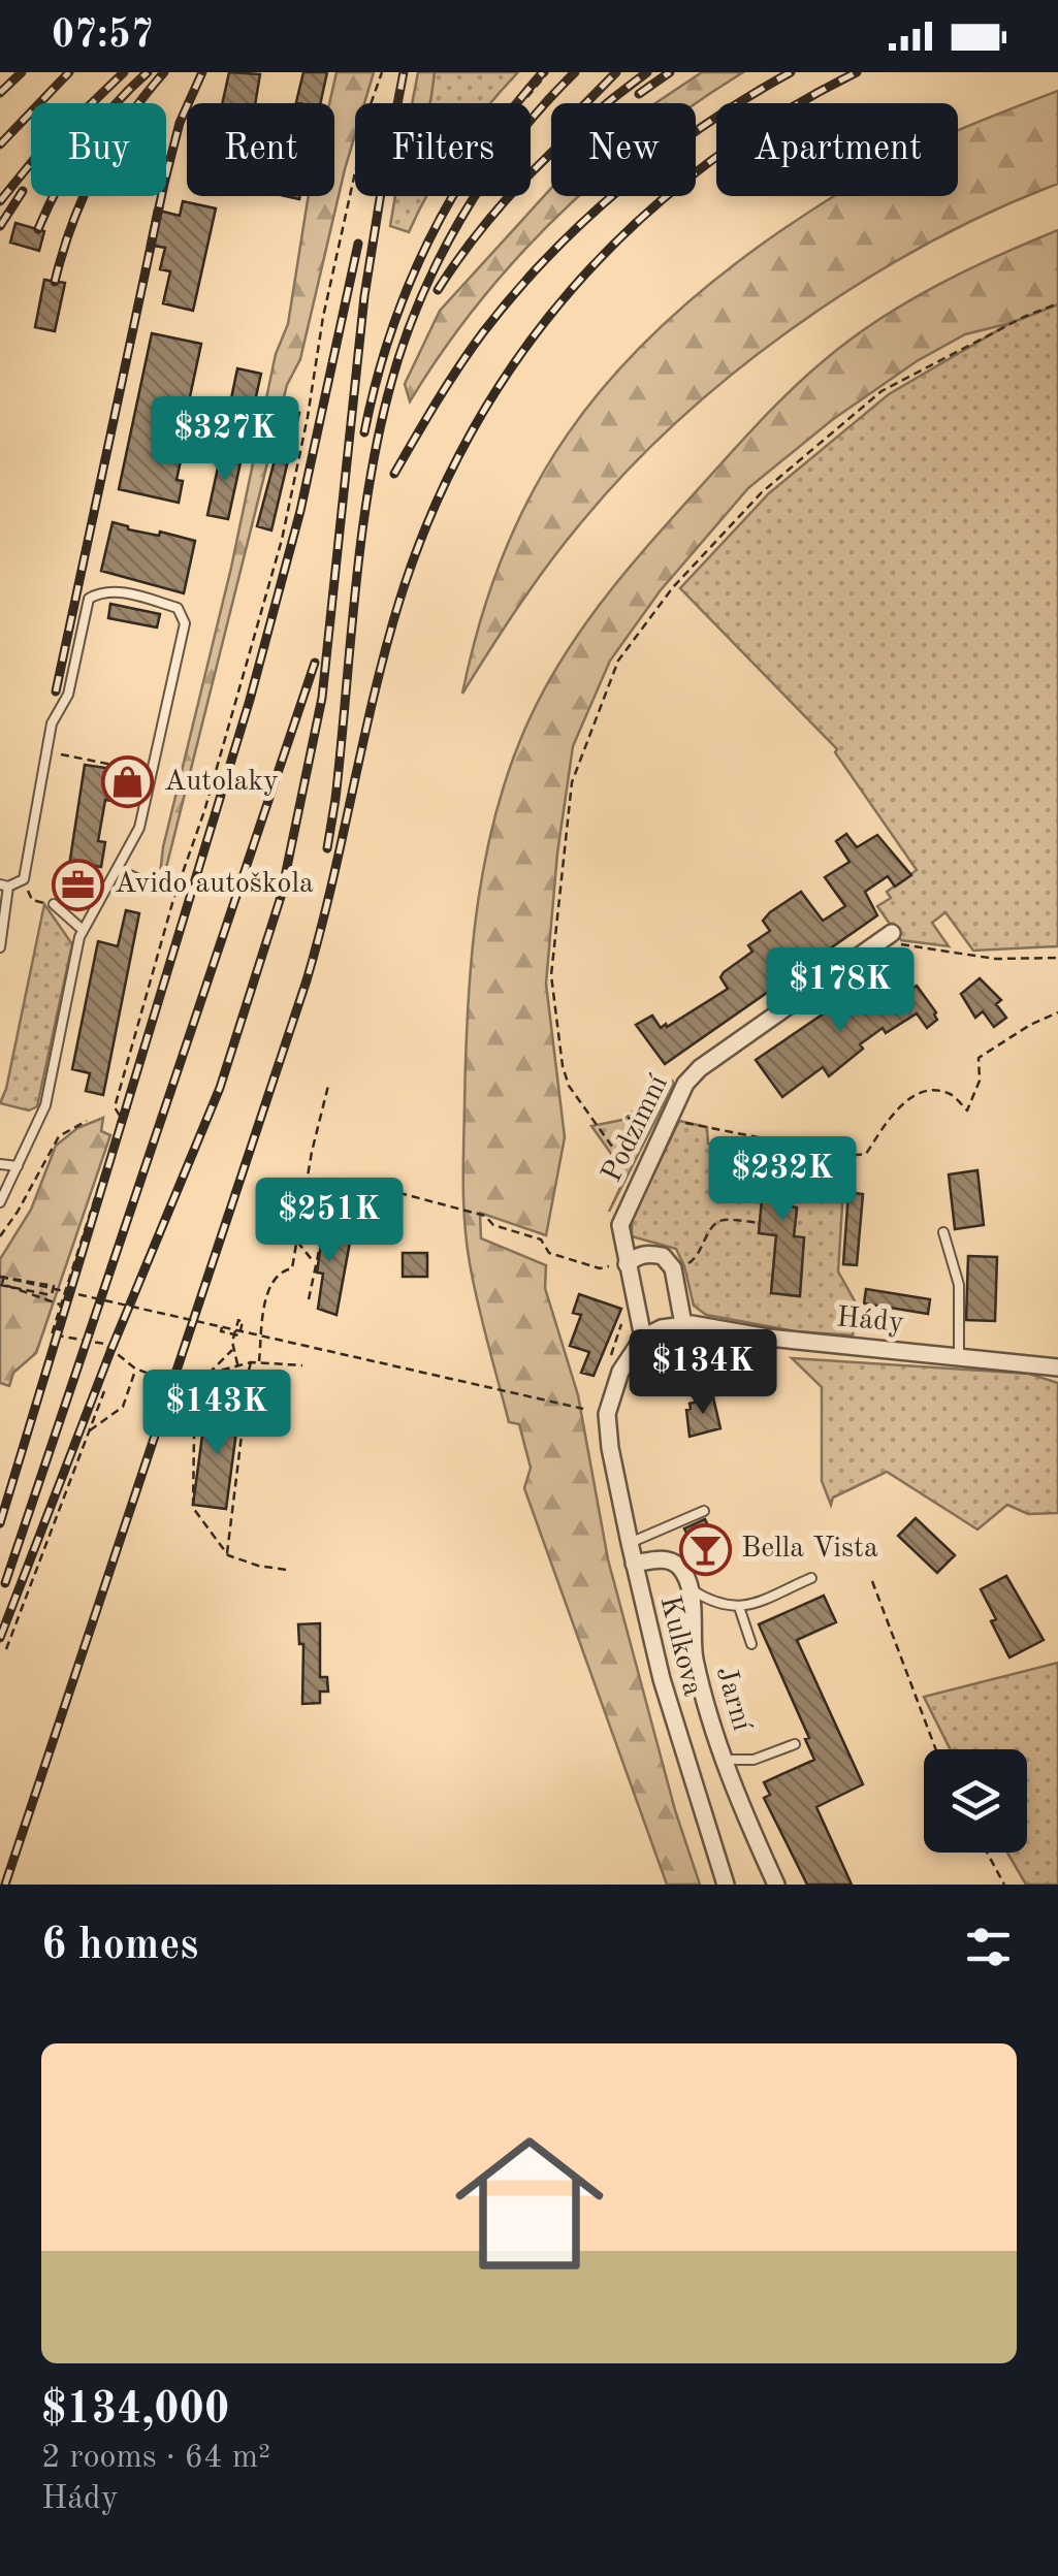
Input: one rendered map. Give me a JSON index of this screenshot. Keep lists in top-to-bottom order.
{
  "streets": {
    "street": [
      "Podzimní",
      "Hády",
      "Kulkova",
      "Jarní"
    ]
  },
  "crossings": [
    ["Podzimní", "Hády"]
  ],
  "places": {
    "shop": ["Autolaky"],
    "office": ["Avido autoškola"],
    "bar": ["Bella Vista"]
  },
  "page": {
    "status": "07:57",
    "chip": [
      "Buy",
      "Rent",
      "Filters",
      "New",
      "Apartment"
    ],
    "price": [
      "$327K",
      "$178K",
      "$232K",
      "$251K",
      "$134K",
      "$143K"
    ],
    "heading": "6 homes",
    "list": [
      {
        "name": "$134,000",
        "note": "2 rooms · 64 m² · Hády"
      }
    ]
  }
}
